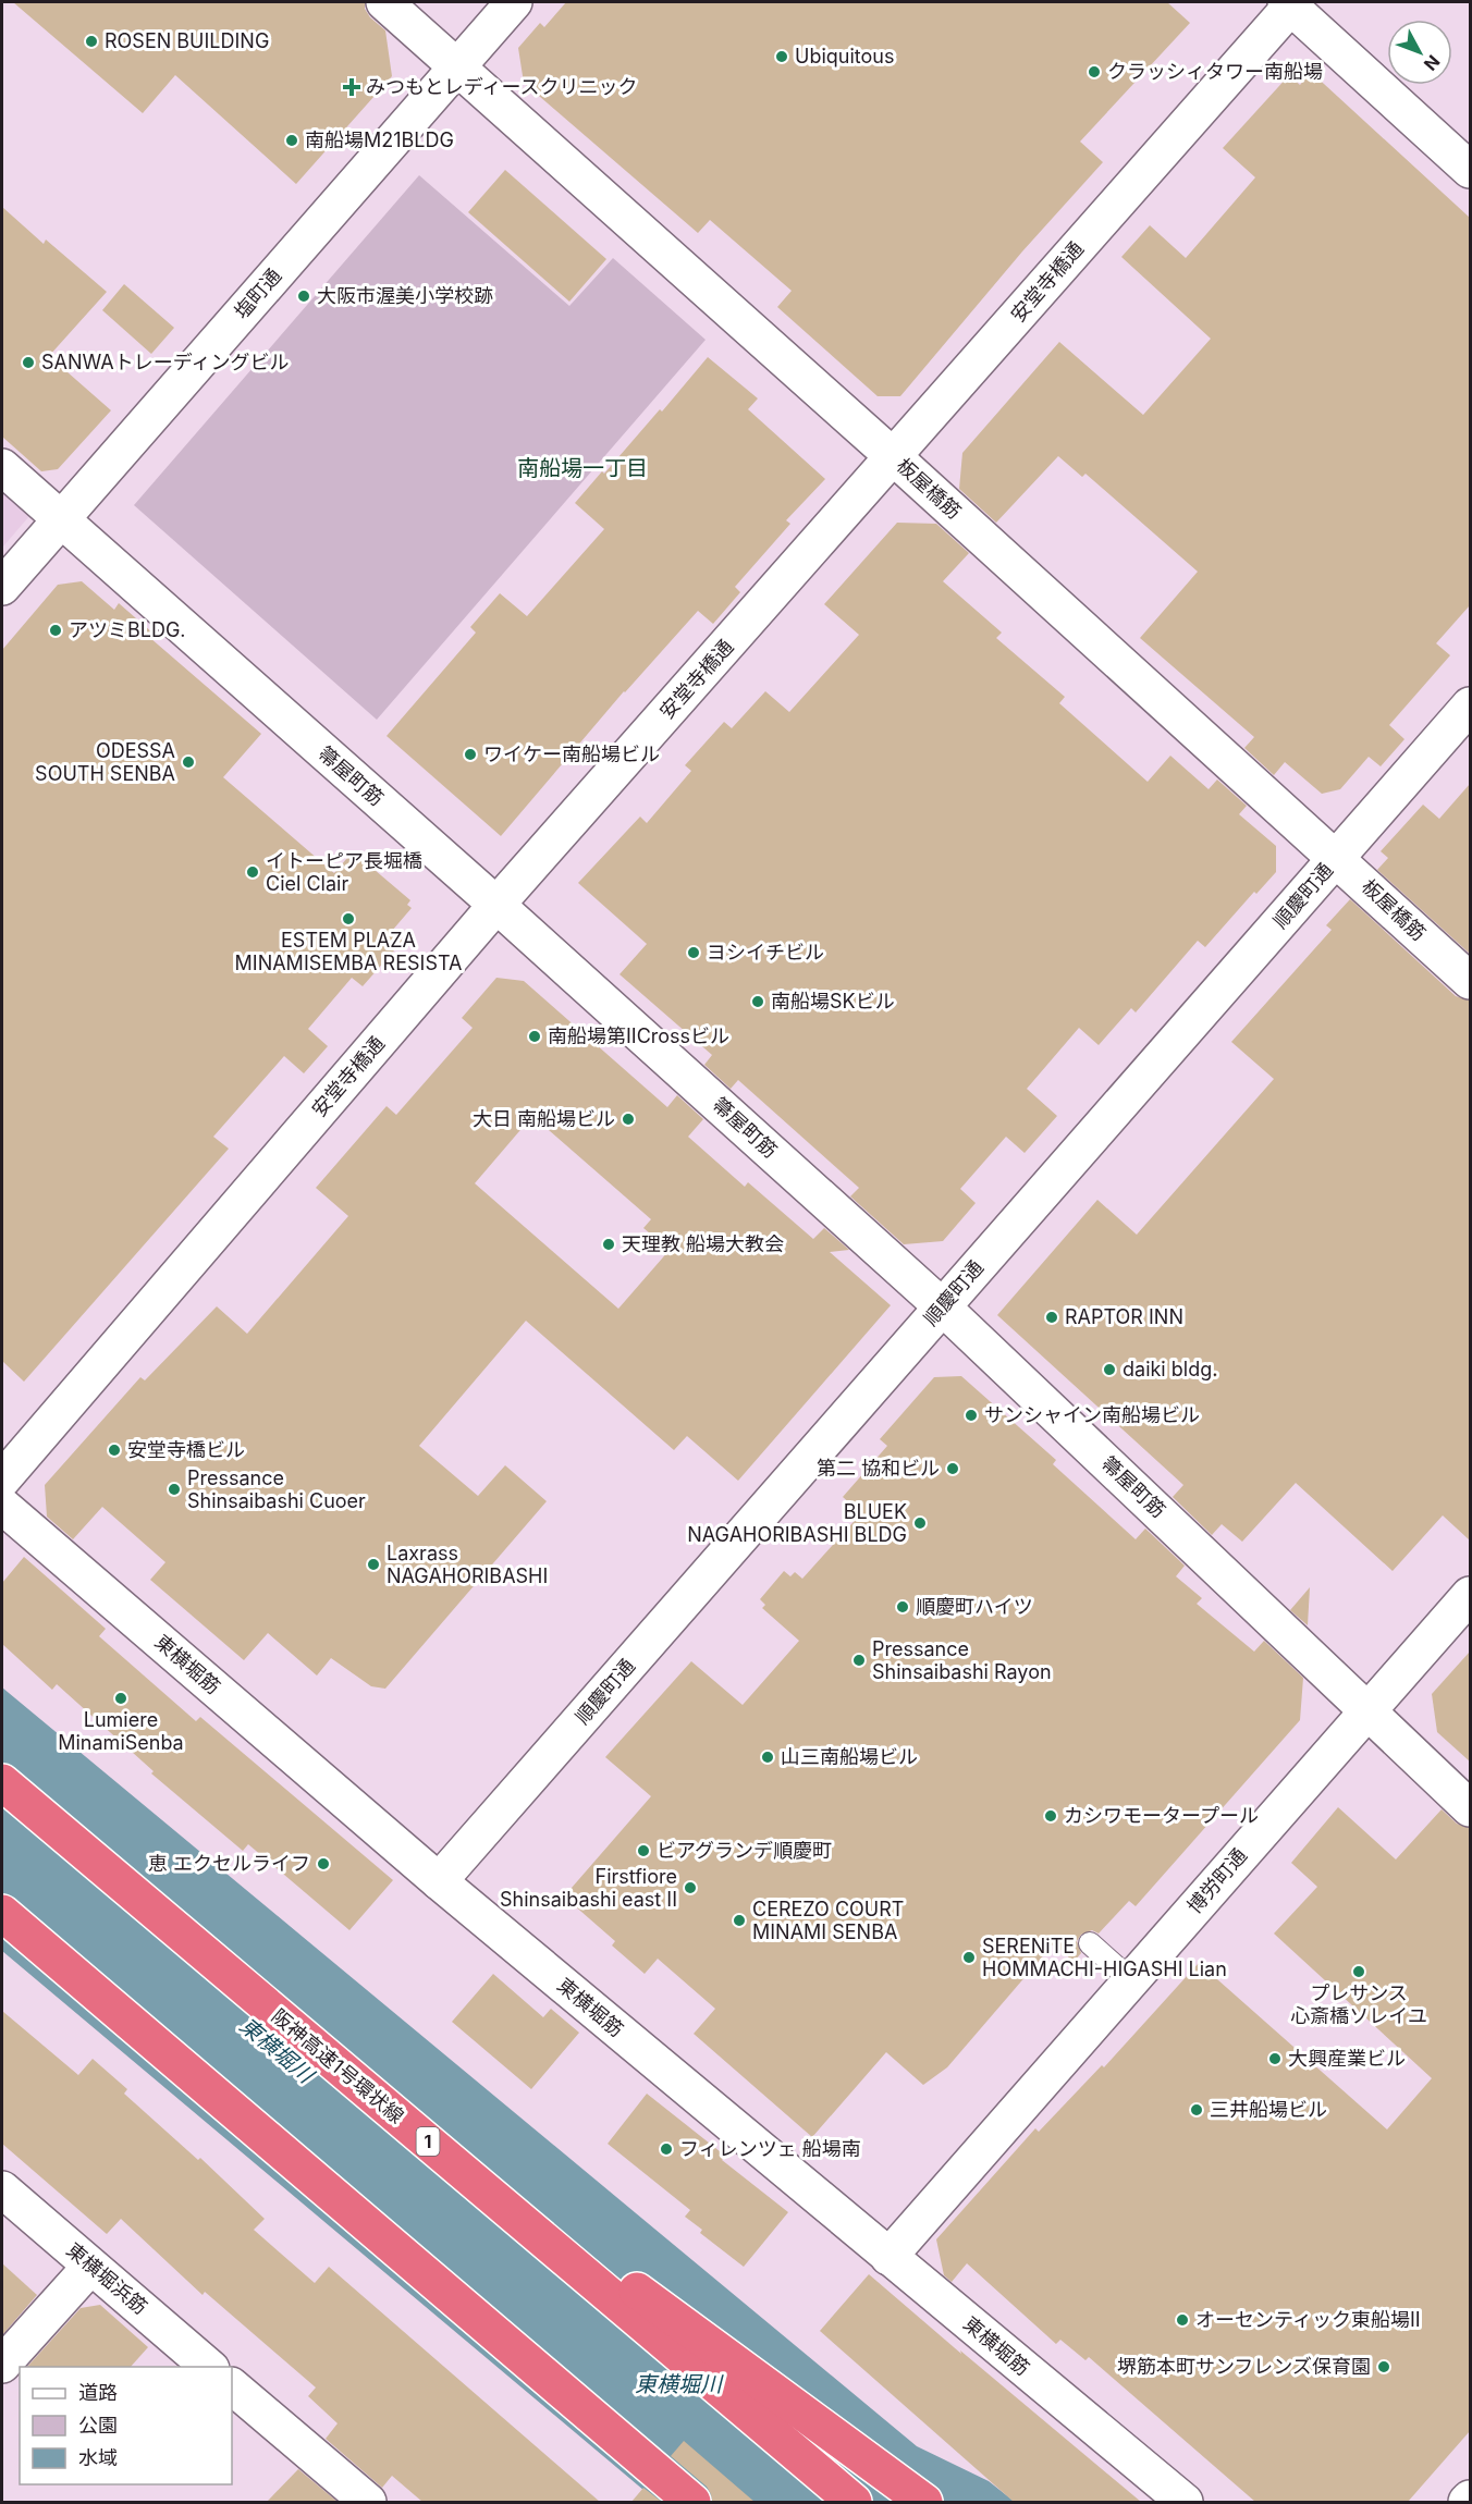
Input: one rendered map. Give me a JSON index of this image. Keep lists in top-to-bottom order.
{
  "streets": {
    "highway": ["阪神高速1号環状線", "1"],
    "street": [
      "安堂寺橋通",
      "塩町通",
      "板屋橋筋",
      "箒屋町筋",
      "順慶町通",
      "東横堀筋",
      "博労町通",
      "東横堀浜筋"
    ]
  },
  "crossings": [
    ["安堂寺橋通", "板屋橋筋"],
    ["安堂寺橋通", "箒屋町筋"],
    ["塩町通", "板屋橋筋"],
    ["塩町通", "箒屋町筋"],
    ["板屋橋筋", "順慶町通"],
    ["箒屋町筋", "順慶町通"],
    ["箒屋町筋", "博労町通"],
    ["順慶町通", "東横堀筋"],
    ["東横堀筋", "博労町通"],
    ["阪神高速1号環状線", "1"]
  ],
  "districts": ["南船場一丁目"],
  "water": ["東横堀川"],
  "places": {
    "other": [
      "ROSEN BUILDING",
      "Ubiquitous",
      "クラッシィタワー南船場",
      "南船場M21BLDG",
      "大阪市渥美小学校跡",
      "SANWAトレーディングビル",
      "アツミBLDG.",
      "ワイケー南船場ビル",
      "ODESSA SOUTH SENBA",
      "イトーピア長堀橋 Ciel Clair",
      "ESTEM PLAZA MINAMISEMBA RESISTA",
      "ヨシイチビル",
      "南船場SKビル",
      "南船場第IICrossビル",
      "大日 南船場ビル",
      "天理教 船場大教会",
      "RAPTOR INN",
      "daiki bldg.",
      "サンシャイン南船場ビル",
      "安堂寺橋ビル",
      "第二 協和ビル",
      "Pressance Shinsaibashi Cuoer",
      "BLUEK NAGAHORIBASHI BLDG",
      "Laxrass NAGAHORIBASHI",
      "順慶町ハイツ",
      "Pressance Shinsaibashi Rayon",
      "Lumiere MinamiSenba",
      "山三南船場ビル",
      "カシワモータープール",
      "ビアグランデ順慶町",
      "恵 エクセルライフ",
      "Firstfiore Shinsaibashi east II",
      "CEREZO COURT MINAMI SENBA",
      "SERENiTE HOMMACHI-HIGASHI Lian",
      "プレサンス 心斎橋ソレイユ",
      "大興産業ビル",
      "三井船場ビル",
      "フィレンツェ 船場南",
      "オーセンティック東船場II",
      "堺筋本町サンフレンズ保育園"
    ],
    "health": ["みつもとレディースクリニック"]
  },
  "legend": ["道路", "公園", "水域"],
  "north": "bottom right"
}
